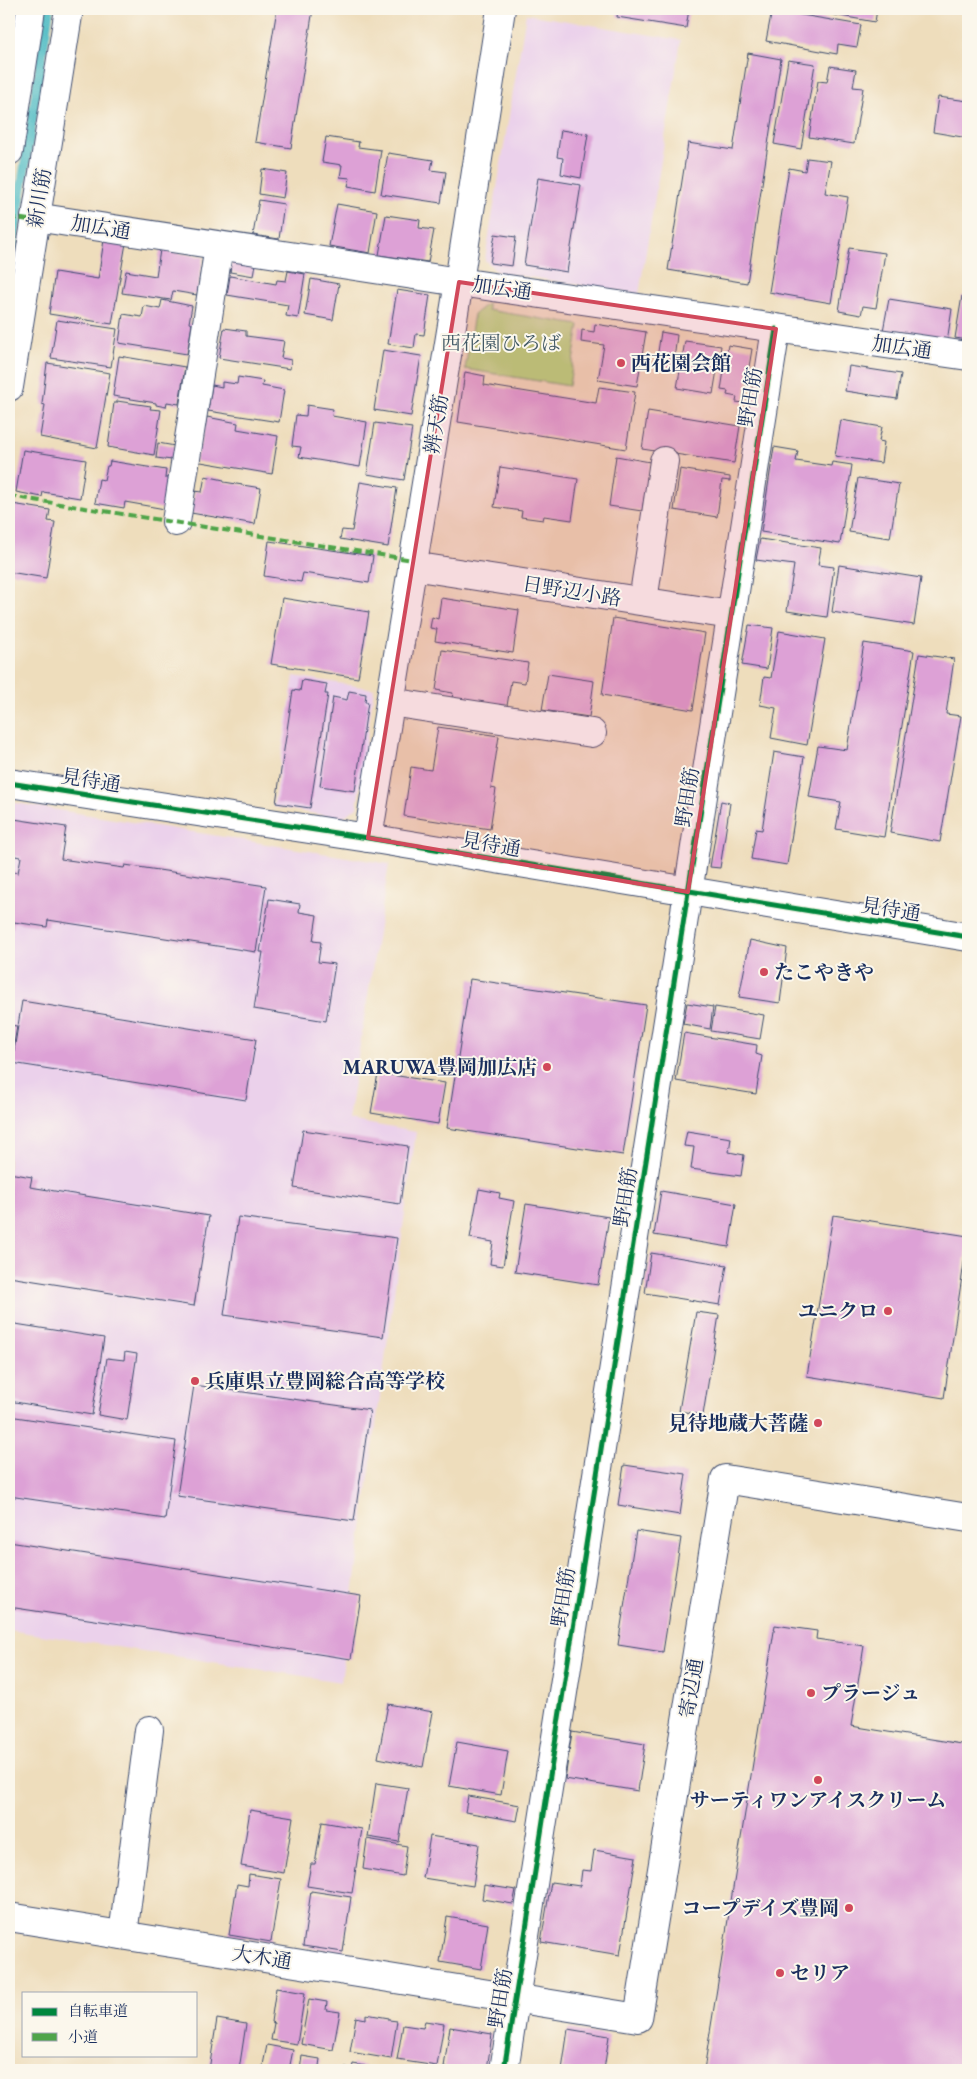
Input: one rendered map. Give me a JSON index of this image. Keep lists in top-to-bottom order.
{
  "streets": {
    "street": [
      "新川筋",
      "加広通",
      "野田筋",
      "辨天筋",
      "日野辺小路",
      "見待通",
      "寄辺通",
      "大木通"
    ]
  },
  "crossings": [
    ["新川筋", "加広通"],
    ["加広通", "野田筋"],
    ["加広通", "辨天筋"],
    ["野田筋", "日野辺小路"],
    ["野田筋", "見待通"],
    ["野田筋", "寄辺通"],
    ["野田筋", "大木通"],
    ["辨天筋", "日野辺小路"],
    ["辨天筋", "見待通"],
    ["寄辺通", "大木通"]
  ],
  "parks": ["西花園ひろば"],
  "places": [
    "西花園会館",
    "たこやきや",
    "MARUWA豊岡加広店",
    "ユニクロ",
    "兵庫県立豊岡総合高等学校",
    "見待地蔵大菩薩",
    "プラージュ",
    "サーティワンアイスクリーム",
    "コープデイズ豊岡",
    "セリア"
  ],
  "legend": ["自転車道", "小道"]
}
